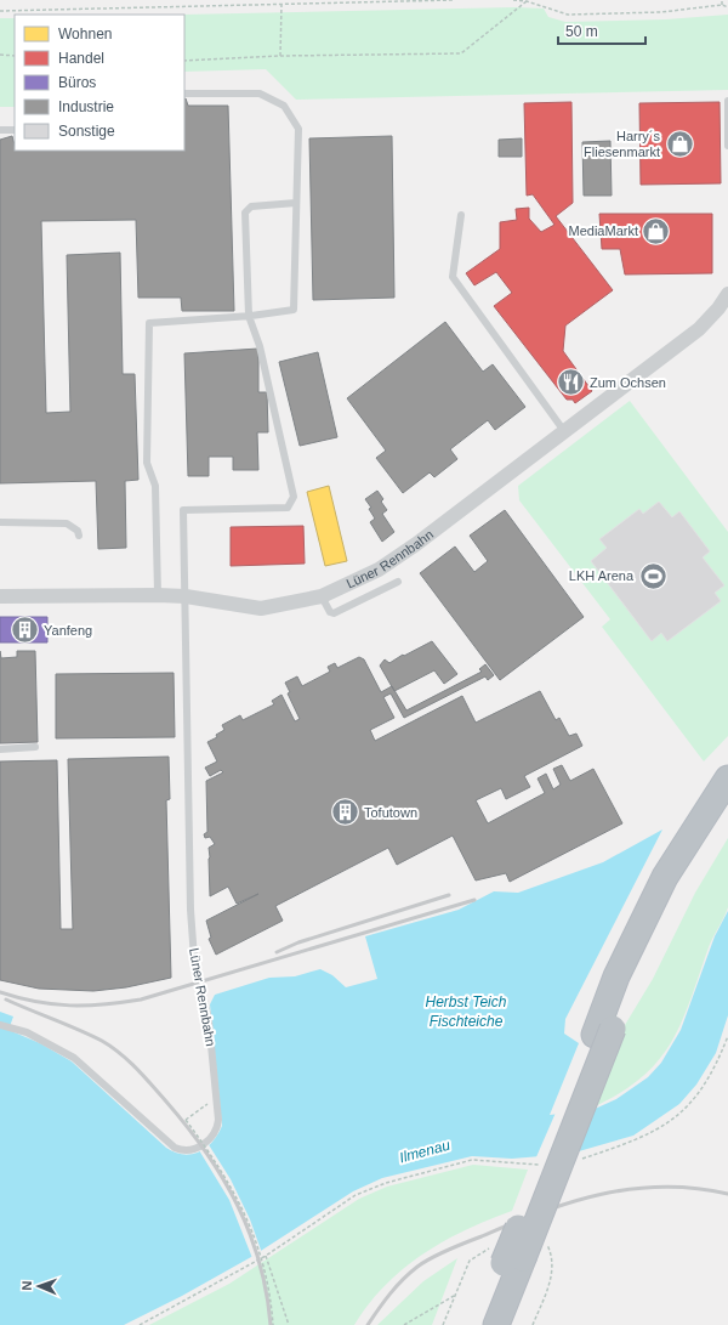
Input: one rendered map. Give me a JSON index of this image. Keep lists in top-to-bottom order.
{
  "streets": {
    "street": ["Lüner Rennbahn"]
  },
  "water": ["Herbst Teich", "Fischteiche", "Ilmenau"],
  "places": {
    "shop": ["Harry´s Fliesenmarkt", "MediaMarkt"],
    "restaurant": ["Zum Ochsen"],
    "sports": ["LKH Arena"],
    "building": ["Yanfeng", "Tofutown"]
  },
  "legend": [
    "Wohnen",
    "Handel",
    "Büros",
    "Industrie",
    "Sonstige"
  ],
  "scale_bar": "50 m",
  "north": "left"
}
